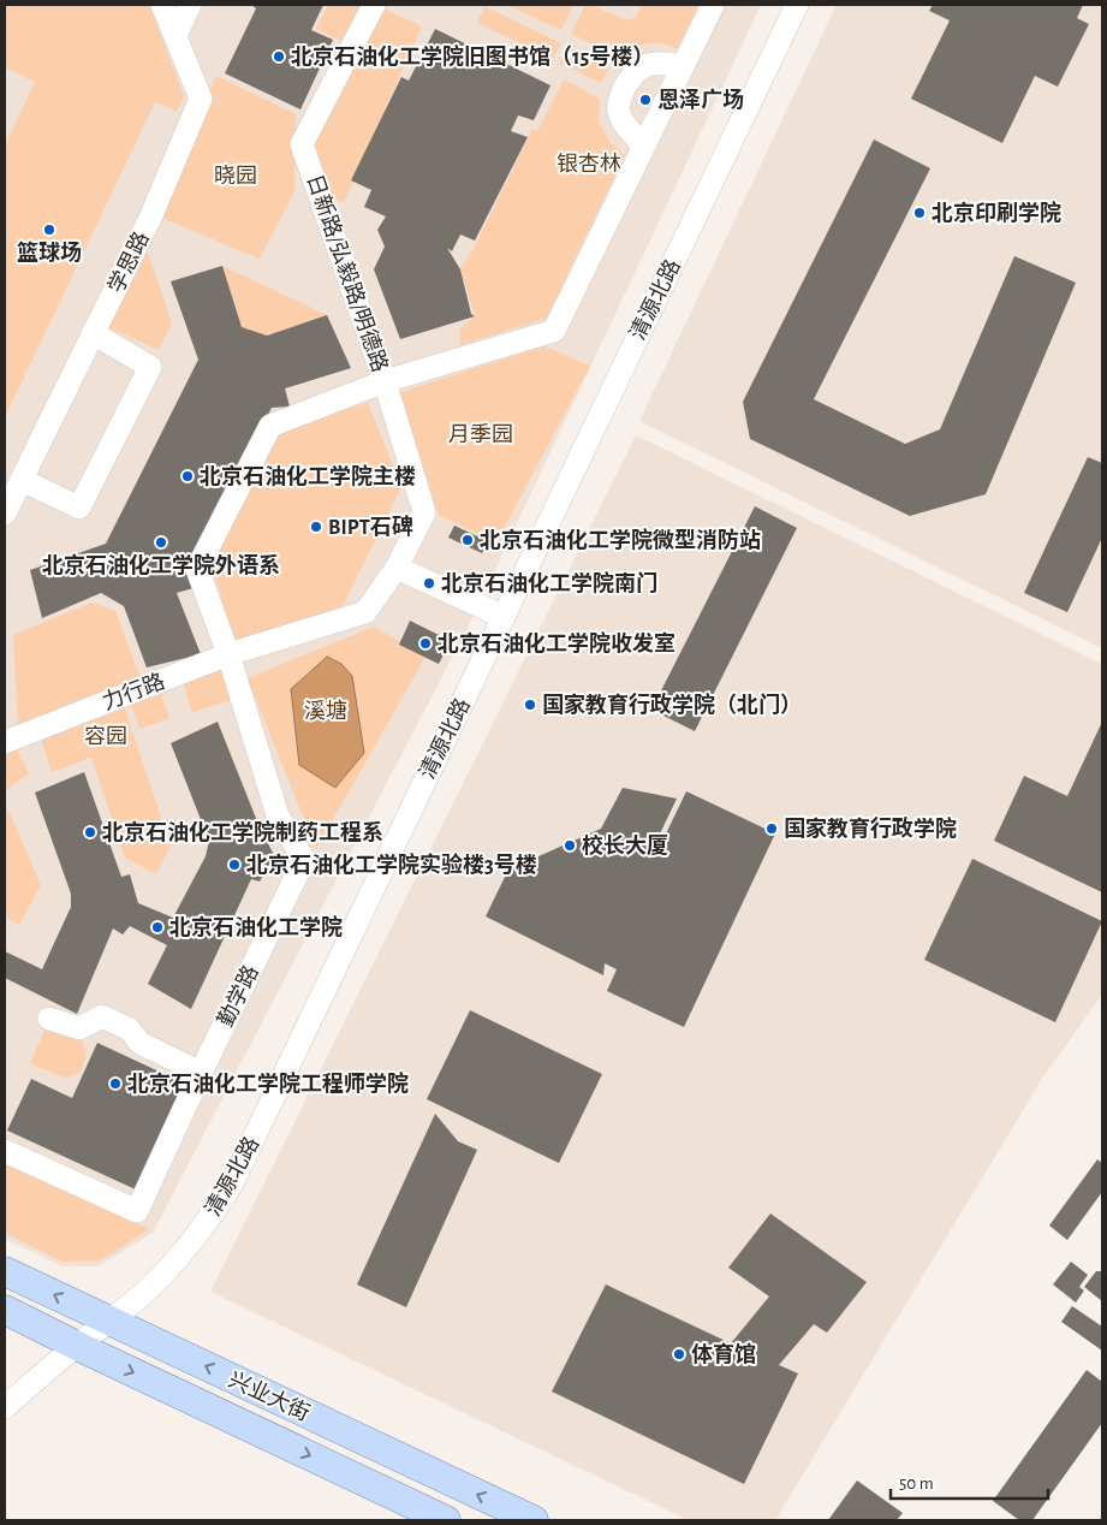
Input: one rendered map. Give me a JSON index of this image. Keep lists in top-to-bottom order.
{
  "streets": {
    "main road": ["兴业大街"],
    "street": [
      "学思路",
      "日新路/弘毅路/明德路",
      "清源北路",
      "力行路",
      "勤学路"
    ]
  },
  "crossings": [
    ["日新路/弘毅路/明德路", "力行路"],
    ["清源北路", "兴业大街"],
    ["力行路", "勤学路"]
  ],
  "parks": [
    "银杏林",
    "晓园",
    "月季园",
    "溪塘",
    "容园"
  ],
  "places": [
    "北京石油化工学院旧图书馆（15号楼）",
    "恩泽广场",
    "北京印刷学院",
    "篮球场",
    "北京石油化工学院主楼",
    "BIPT石碑",
    "北京石油化工学院微型消防站",
    "北京石油化工学院外语系",
    "北京石油化工学院南门",
    "北京石油化工学院收发室",
    "国家教育行政学院（北门）",
    "国家教育行政学院",
    "北京石油化工学院制药工程系",
    "校长大厦",
    "北京石油化工学院实验楼3号楼",
    "北京石油化工学院",
    "北京石油化工学院工程师学院",
    "体育馆"
  ],
  "scale_bar": "50 m"
}
